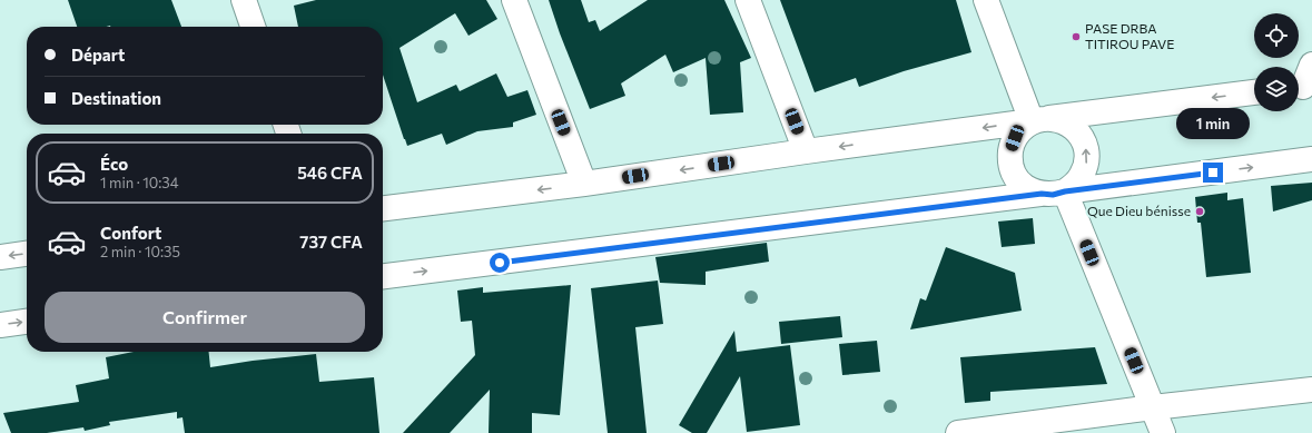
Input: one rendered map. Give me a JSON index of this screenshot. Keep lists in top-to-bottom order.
{
  "places": ["PASE DRBA TITIROU PAVE", "Que Dieu bénisse"],
  "page": {
    "banner": ["Départ", "Destination"],
    "bubble": "1 min",
    "list": [
      {
        "name": "Éco",
        "note": "1 min · 10:34",
        "value": "546 CFA"
      },
      {
        "name": "Confort",
        "note": "2 min · 10:35",
        "value": "737 CFA"
      }
    ],
    "buttons": "Confirmer"
  }
}
